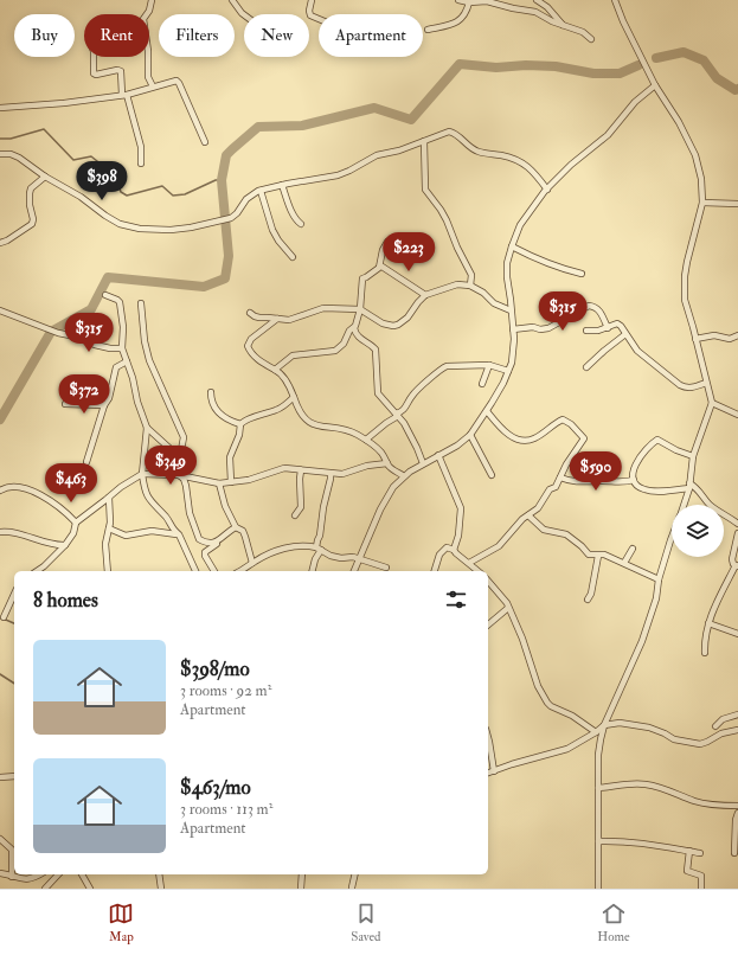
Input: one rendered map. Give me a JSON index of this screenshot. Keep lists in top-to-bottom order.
{
  "page": {
    "chip": [
      "Buy",
      "Rent",
      "Filters",
      "New",
      "Apartment"
    ],
    "price": [
      "$398",
      "$223",
      "$315",
      "$315",
      "$372",
      "$349",
      "$590",
      "$463"
    ],
    "heading": "8 homes",
    "list": [
      {
        "name": "$398/mo",
        "note": "3 rooms · 92 m² · Apartment"
      },
      {
        "name": "$463/mo",
        "note": "3 rooms · 113 m² · Apartment"
      }
    ],
    "tabs": ["Map", "Saved", "Home"]
  }
}
